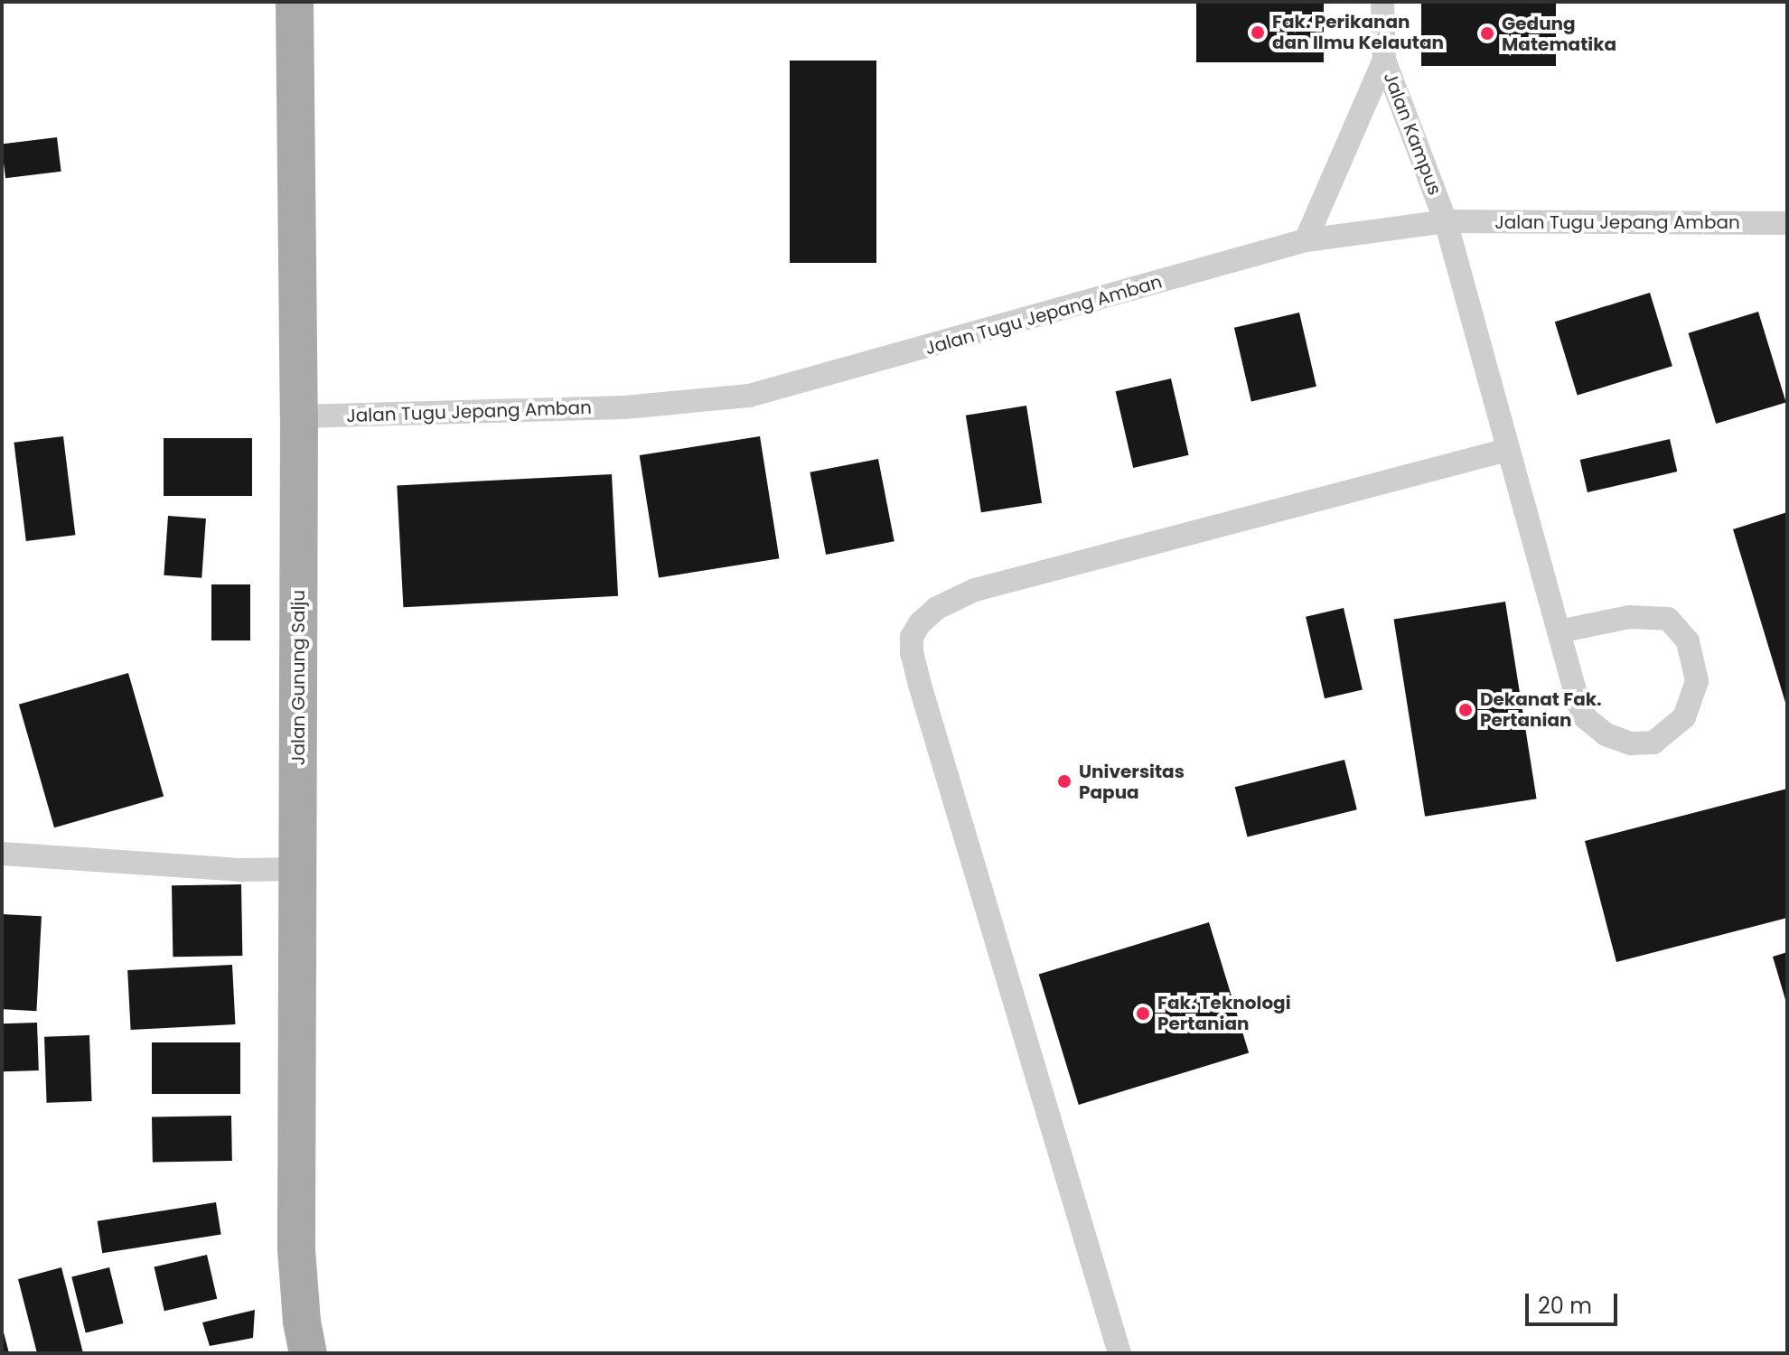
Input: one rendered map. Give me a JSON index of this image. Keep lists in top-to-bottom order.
{
  "streets": {
    "main road": ["Jalan Gunung Salju"],
    "street": ["Jalan Kampus", "Jalan Tugu Jepang Amban"]
  },
  "crossings": [
    ["Jalan Kampus", "Jalan Tugu Jepang Amban"],
    ["Jalan Tugu Jepang Amban", "Jalan Gunung Salju"]
  ],
  "places": [
    "Fak. Perikanan dan Ilmu Kelautan",
    "Gedung Matematika",
    "Dekanat Fak. Pertanian",
    "Universitas Papua",
    "Fak. Teknologi Pertanian"
  ],
  "scale_bar": "20 m"
}
